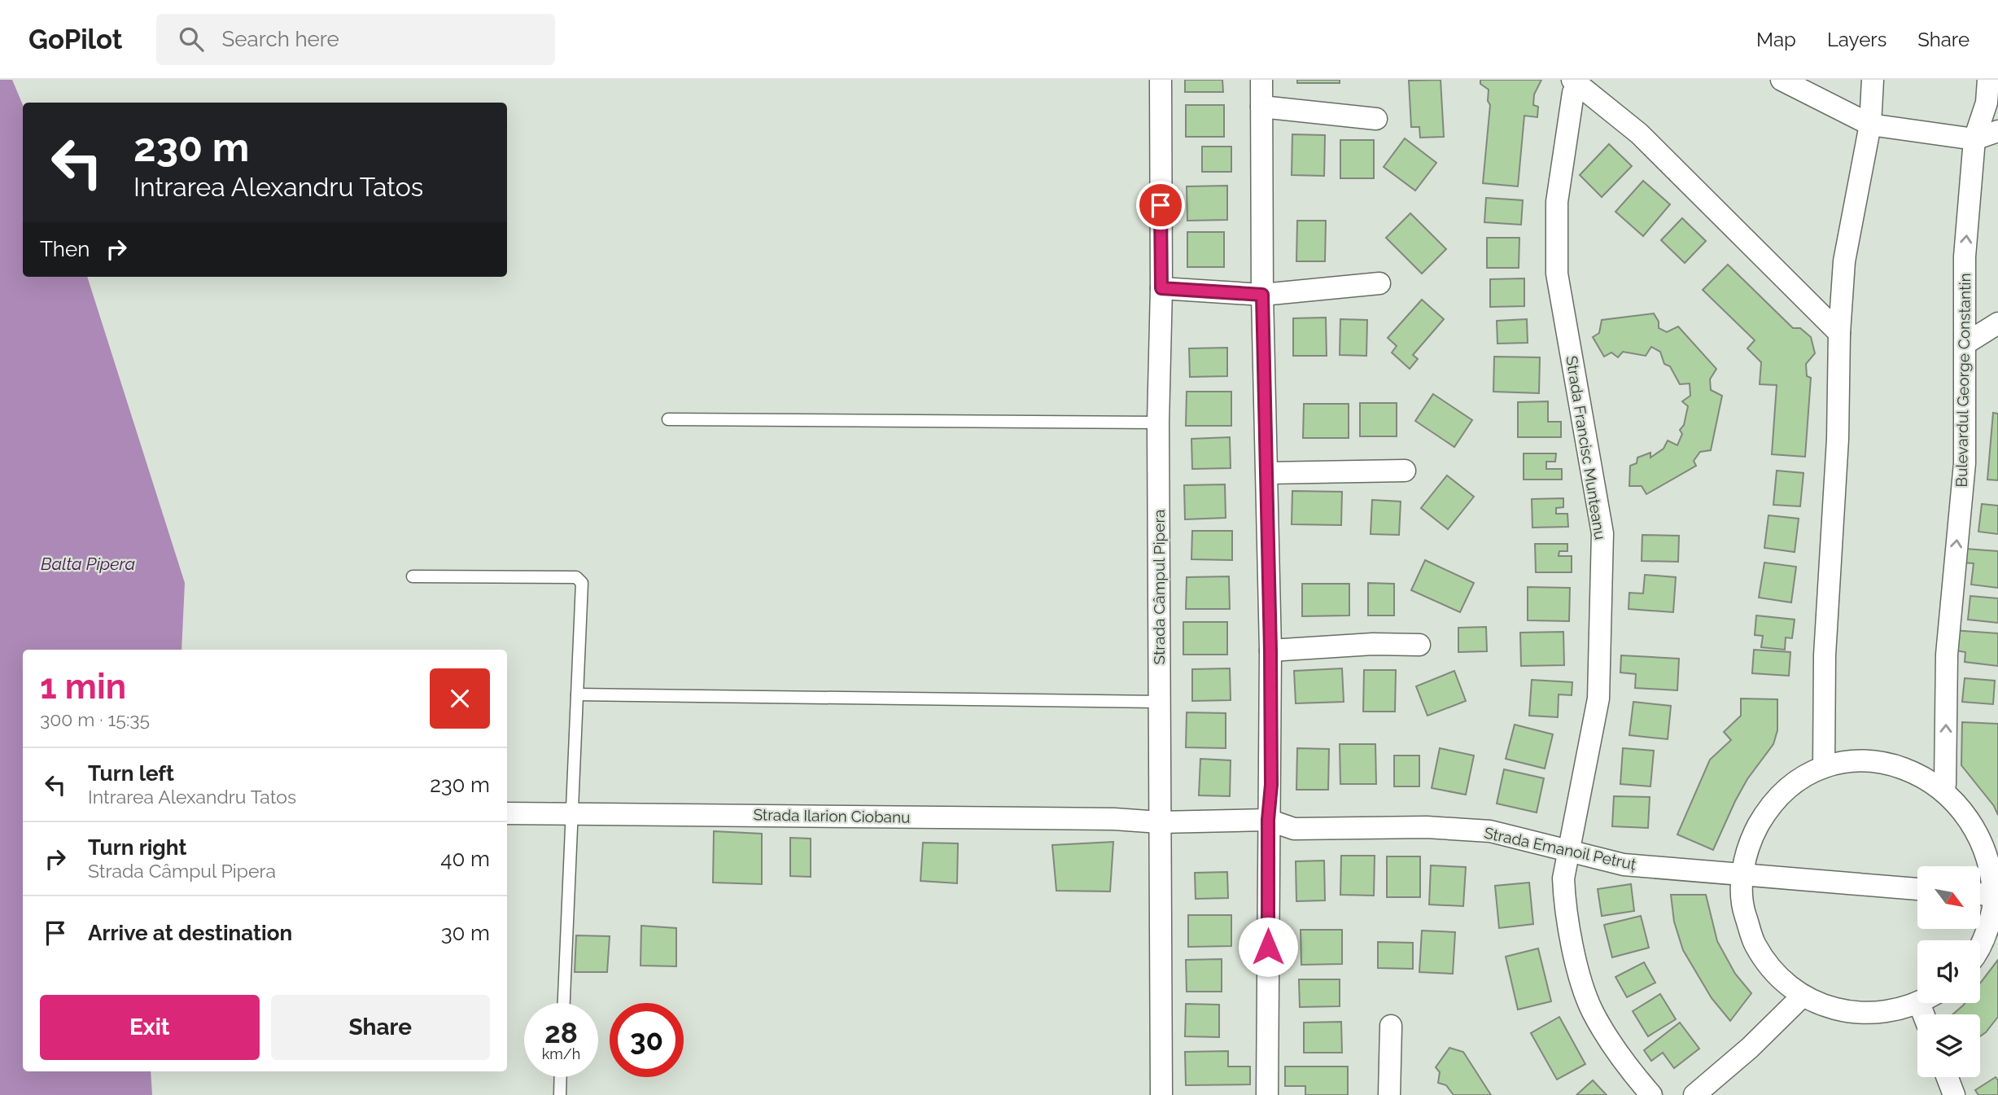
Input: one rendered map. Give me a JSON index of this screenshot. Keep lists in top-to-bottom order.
{
  "streets": {
    "street": [
      "Bulevardul George Constantin",
      "Strada Francisc Munteanu",
      "Strada Câmpul Pipera",
      "Strada Ilarion Ciobanu",
      "Strada Emanoil Petruț"
    ]
  },
  "crossings": [
    ["Strada Francisc Munteanu", "Strada Emanoil Petruț"],
    ["Strada Câmpul Pipera", "Strada Ilarion Ciobanu"],
    ["Strada Câmpul Pipera", "Strada Emanoil Petruț"],
    ["Strada Ilarion Ciobanu", "Strada Emanoil Petruț"]
  ],
  "water": ["Balta Pipera"],
  "north": "bottom right",
  "page": {
    "header": "GoPilot",
    "search": "Search here",
    "nav": ["Map", "Layers", "Share"],
    "turn": ["230 m", "Intrarea Alexandru Tatos"],
    "then": "Then",
    "heading": ["1 min", "300 m · 15:35"],
    "list": [
      {
        "name": "Turn left",
        "note": "Intrarea Alexandru Tatos",
        "value": "230 m"
      },
      {
        "name": "Turn right",
        "note": "Strada Câmpul Pipera",
        "value": "40 m"
      },
      {
        "name": "Arrive at destination",
        "value": "30 m"
      }
    ],
    "buttons": ["Exit", "Share"],
    "speed": "28 km/h",
    "limit": "30"
  }
}
